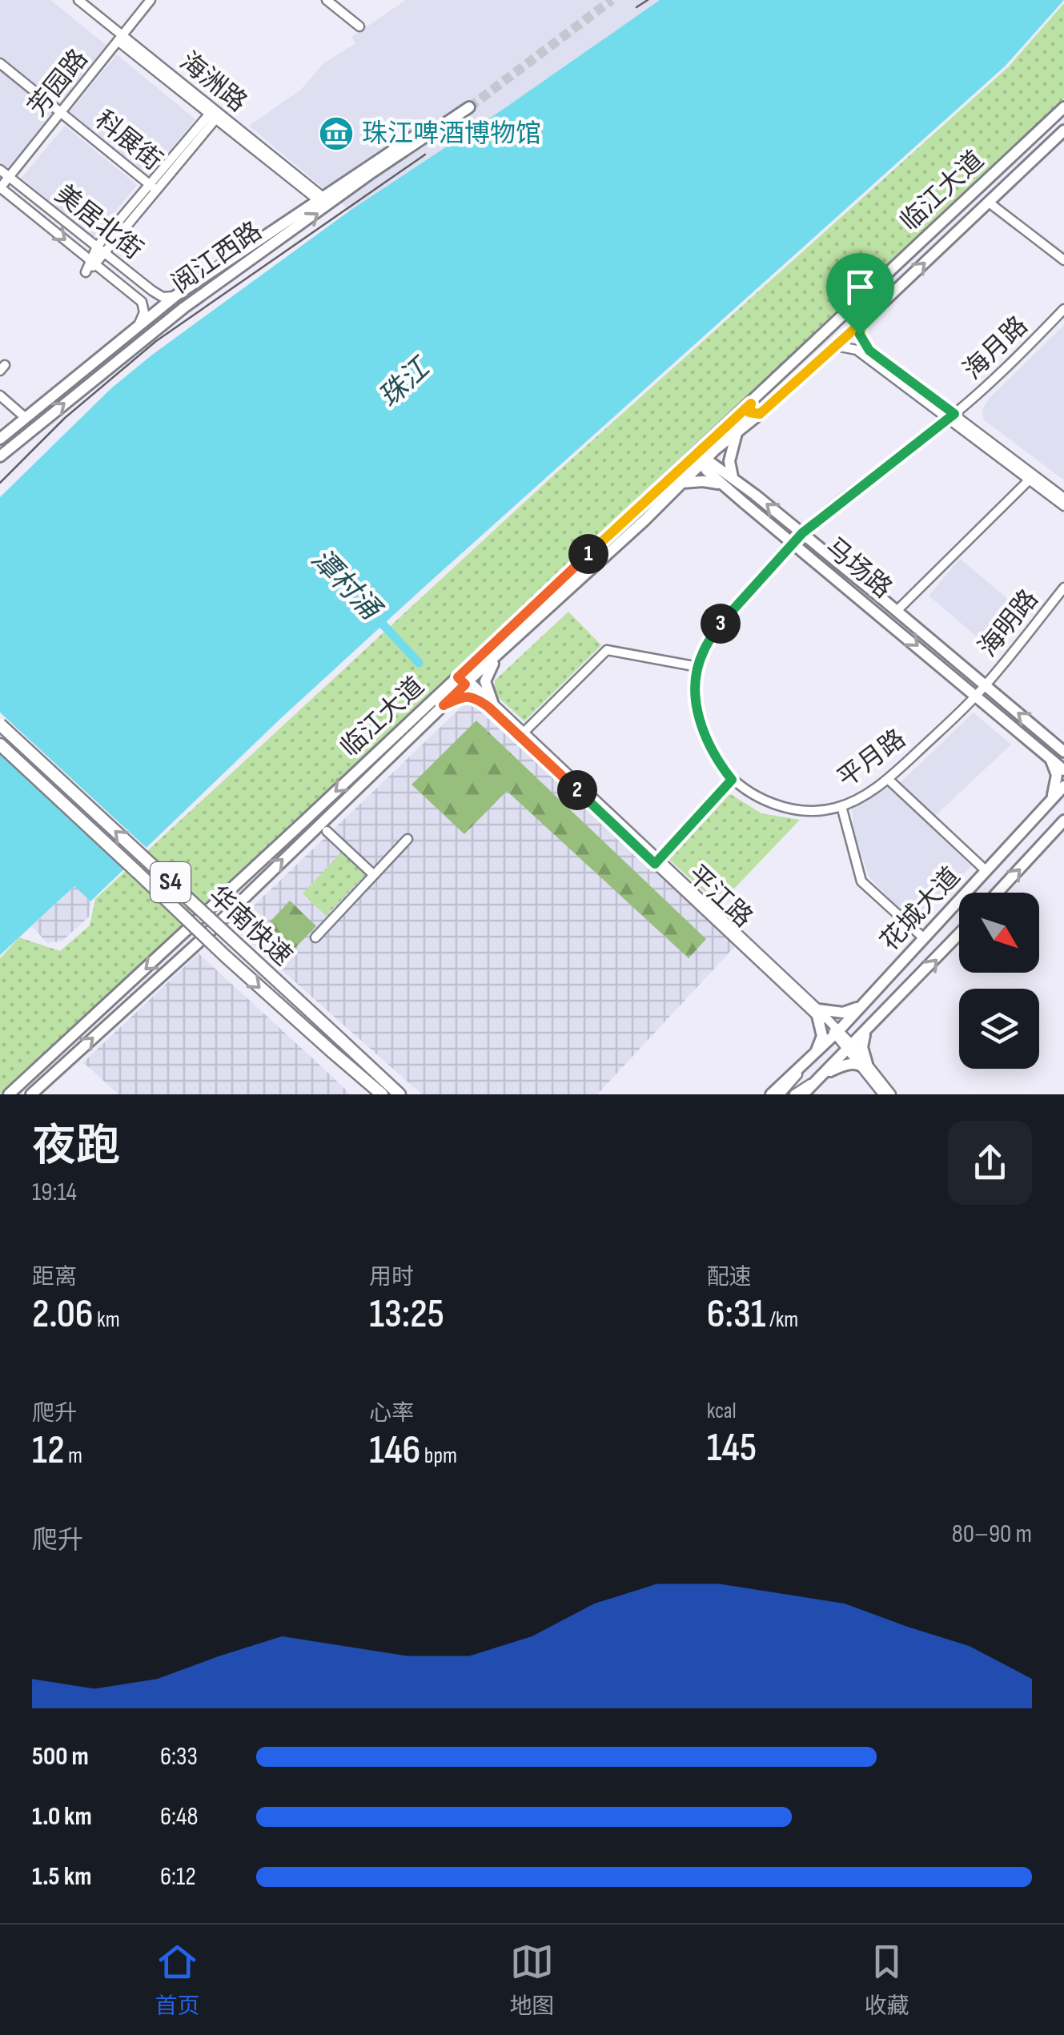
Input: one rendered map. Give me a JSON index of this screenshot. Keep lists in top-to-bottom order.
{
  "streets": {
    "highway": ["S4", "华南快速"],
    "main road": [
      "临江大道",
      "阅江西路",
      "马场路",
      "花城大道"
    ],
    "street": [
      "海洲路",
      "芳园路",
      "科展街",
      "美居北街",
      "海月路",
      "海明路",
      "平月路",
      "平江路"
    ]
  },
  "crossings": [
    ["海洲路", "芳园路"],
    ["海洲路", "阅江西路"],
    ["芳园路", "科展街"],
    ["芳园路", "美居北街"],
    ["临江大道", "马场路"],
    ["临江大道", "平江路"],
    ["美居北街", "阅江西路"],
    ["海月路", "马场路"],
    ["海月路", "平月路"],
    ["马场路", "海明路"],
    ["马场路", "平月路"],
    ["海明路", "平月路"],
    ["平江路", "花城大道"]
  ],
  "water": ["珠江", "潭村涌"],
  "places": {
    "museum": ["珠江啤酒博物馆"]
  },
  "north": "bottom right",
  "page": {
    "pins": ["1", "3", "2"],
    "heading": ["夜跑", "19:14"],
    "stats": [
      ["距离", "2.06 km"],
      ["用时", "13:25"],
      ["配速", "6:31 /km"],
      ["爬升", "12 m"],
      ["心率", "146 bpm"],
      ["kcal", "145"]
    ],
    "chart": ["爬升", "80–90 m"],
    "list": [
      {
        "name": "500 m",
        "note": "6:33"
      },
      {
        "name": "1.0 km",
        "note": "6:48"
      },
      {
        "name": "1.5 km",
        "note": "6:12"
      }
    ],
    "tabs": ["首页", "地图", "收藏"]
  }
}
